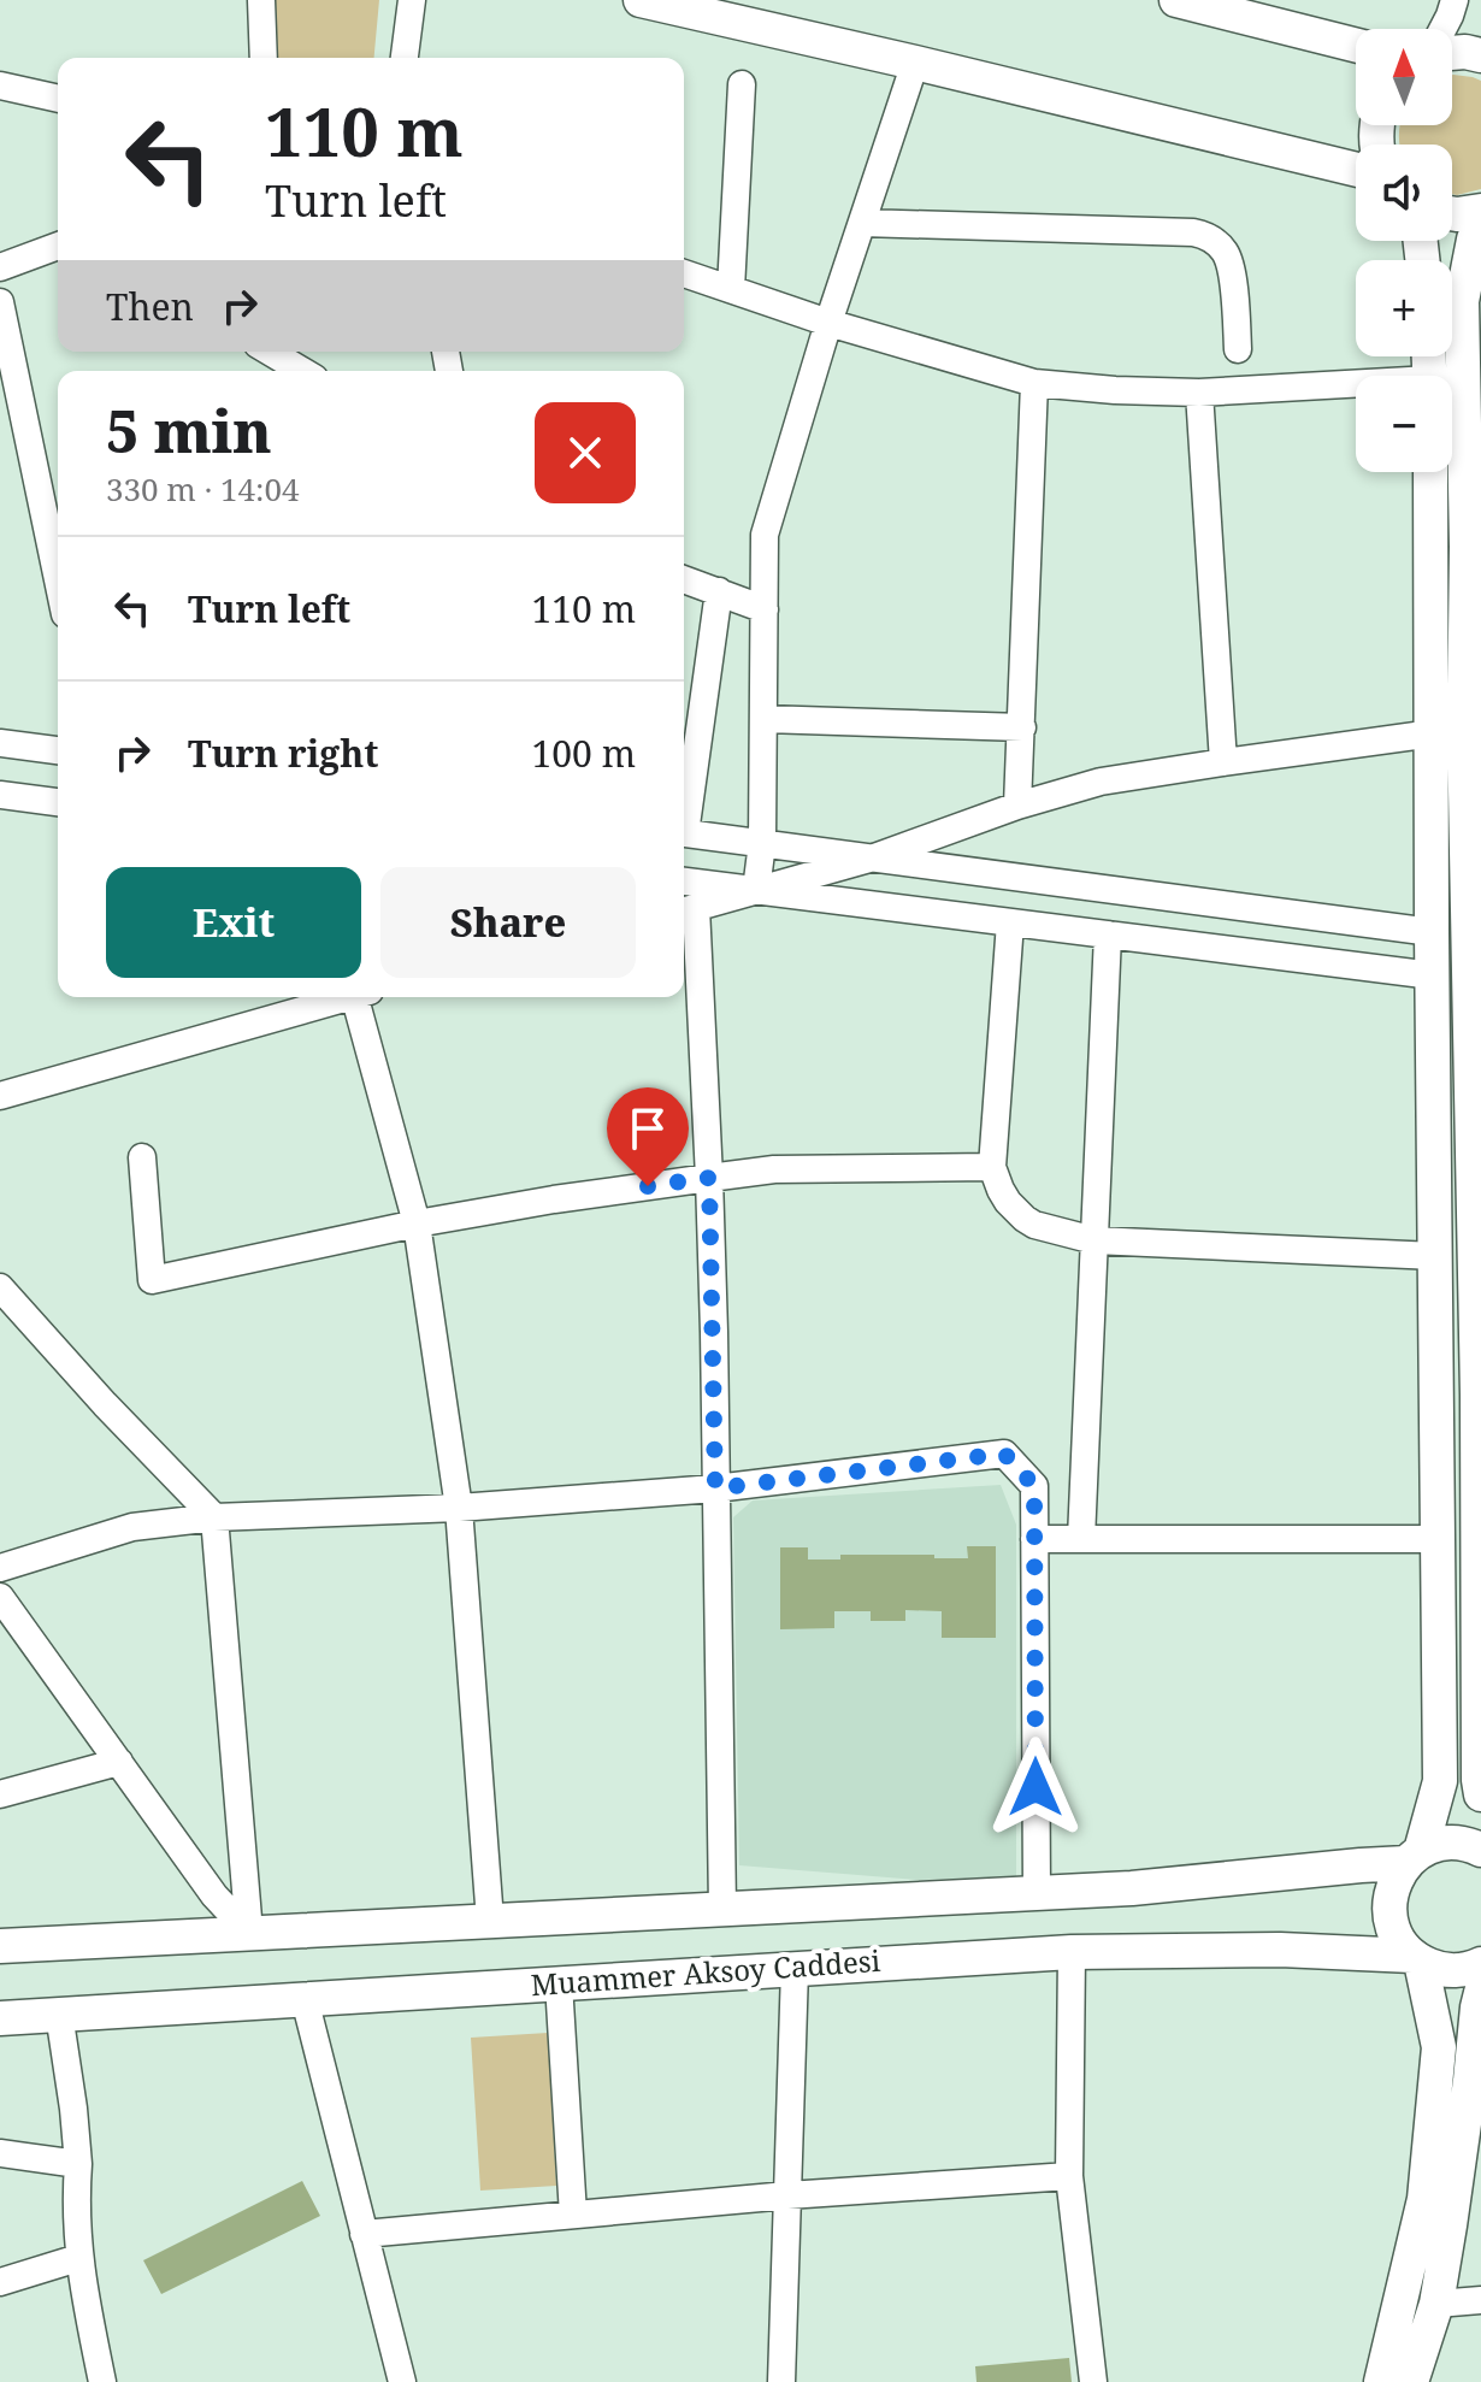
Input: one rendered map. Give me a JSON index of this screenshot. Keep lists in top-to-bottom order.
{
  "streets": {
    "main road": ["Muammer Aksoy Caddesi"]
  },
  "north": "top",
  "page": {
    "map_buttons": ["+", "−"],
    "turn": ["110 m", "Turn left"],
    "then": "Then",
    "heading": ["5 min", "330 m · 14:04"],
    "list": [
      {
        "name": "Turn left",
        "value": "110 m"
      },
      {
        "name": "Turn right",
        "value": "100 m"
      }
    ],
    "buttons": ["Exit", "Share"]
  }
}
